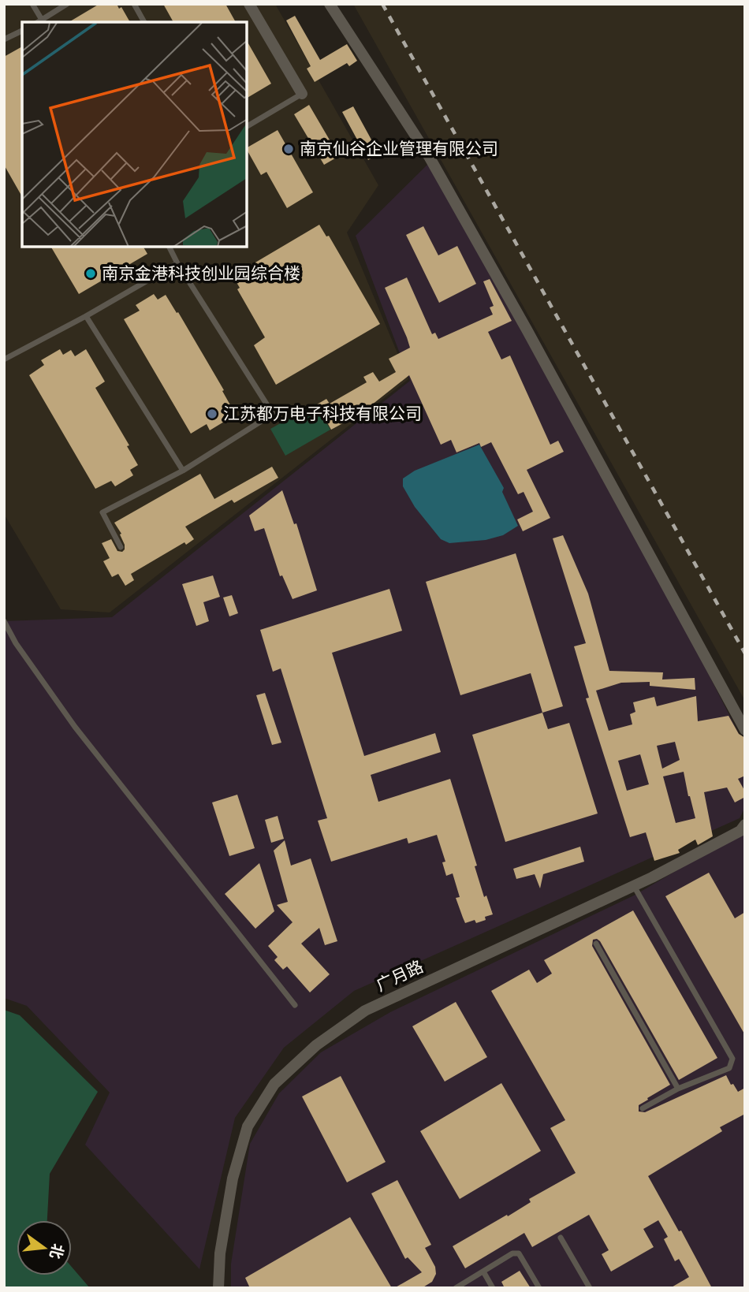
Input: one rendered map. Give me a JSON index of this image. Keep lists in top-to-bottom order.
{
  "streets": {
    "street": ["广月路"]
  },
  "places": ["南京仙谷企业管理有限公司", "南京金港科技创业园综合楼", "江苏都万电子科技有限公司"],
  "north": "right"
}
